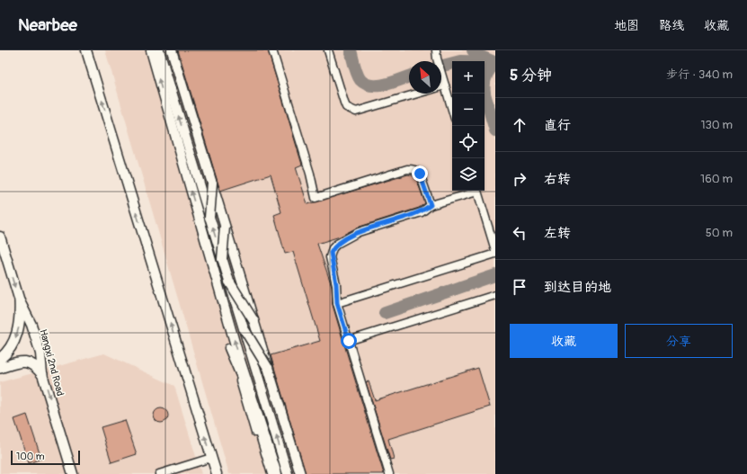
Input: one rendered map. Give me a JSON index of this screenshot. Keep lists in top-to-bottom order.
{
  "streets": {
    "main road": ["Hangxi 2nd Road"]
  },
  "one_way": ["Hangxi 2nd Road"],
  "scale_bar": "100 m",
  "north": "top left",
  "page": {
    "header": "Nearbee",
    "nav": ["地图", "路线", "收藏"],
    "heading": ["5 分钟", "步行 · 340 m"],
    "map_buttons": ["+", "−"],
    "list": [
      ["直行", "130 m"],
      ["右转", "160 m"],
      ["左转", "50 m"],
      "到达目的地"
    ],
    "buttons": ["收藏", "分享"],
    "scale": "100 m"
  }
}
